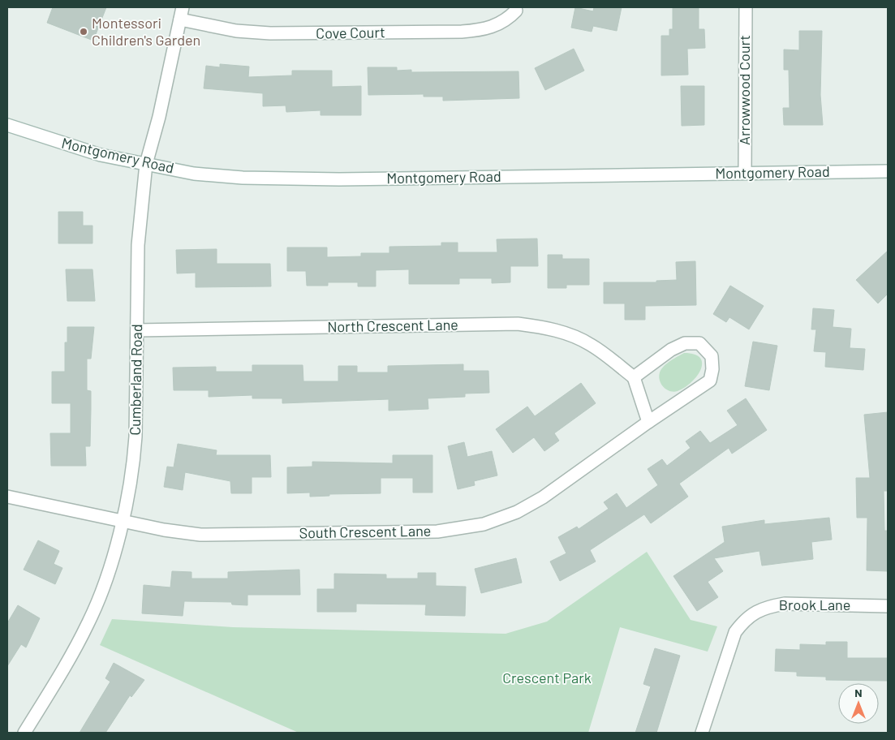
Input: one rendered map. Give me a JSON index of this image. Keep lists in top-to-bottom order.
{
  "streets": {
    "street": [
      "Cove Court",
      "Arrowwood Court",
      "Montgomery Road",
      "North Crescent Lane",
      "Cumberland Road",
      "South Crescent Lane",
      "Brook Lane"
    ]
  },
  "crossings": [
    ["Cove Court", "Cumberland Road"],
    ["Arrowwood Court", "Montgomery Road"],
    ["Montgomery Road", "Cumberland Road"],
    ["North Crescent Lane", "Cumberland Road"],
    ["North Crescent Lane", "South Crescent Lane"],
    ["Cumberland Road", "South Crescent Lane"]
  ],
  "parks": ["Crescent Park"],
  "places": ["Montessori Children's Garden"],
  "north": "top"
}
